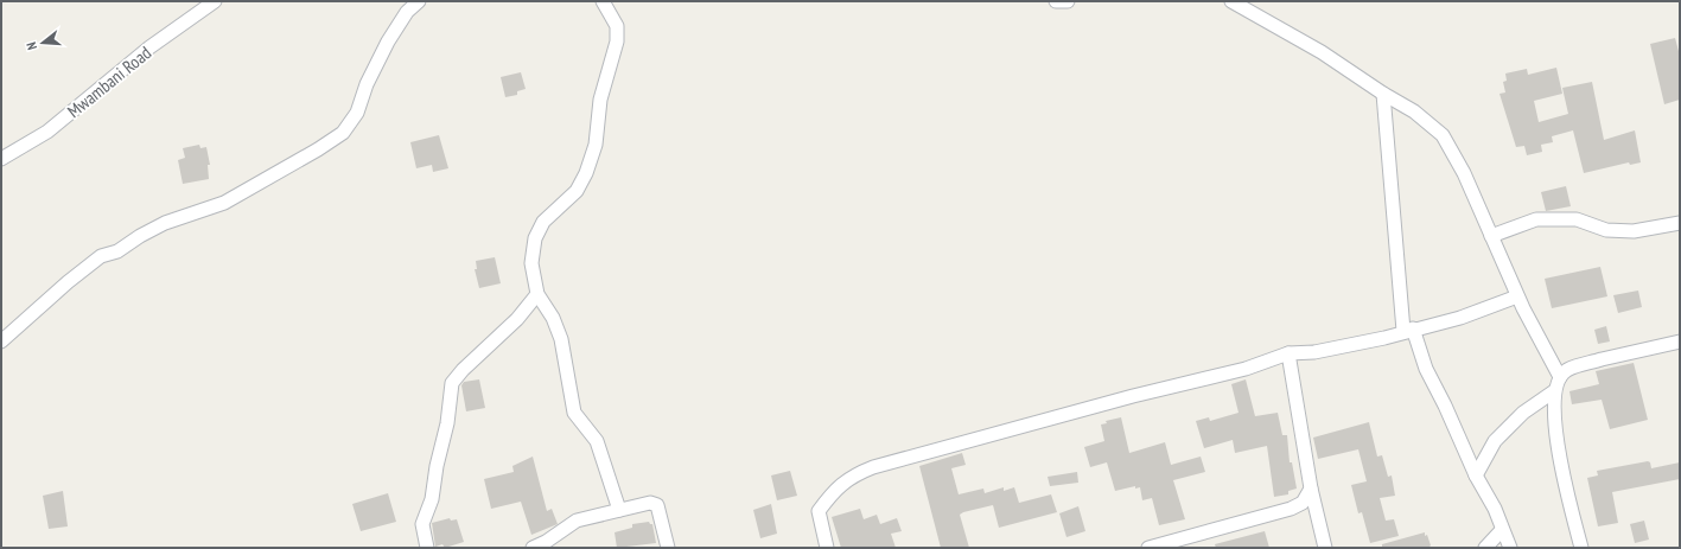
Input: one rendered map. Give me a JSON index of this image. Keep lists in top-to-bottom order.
{
  "streets": {
    "street": ["Mwambani Road"]
  },
  "north": "left"
}
